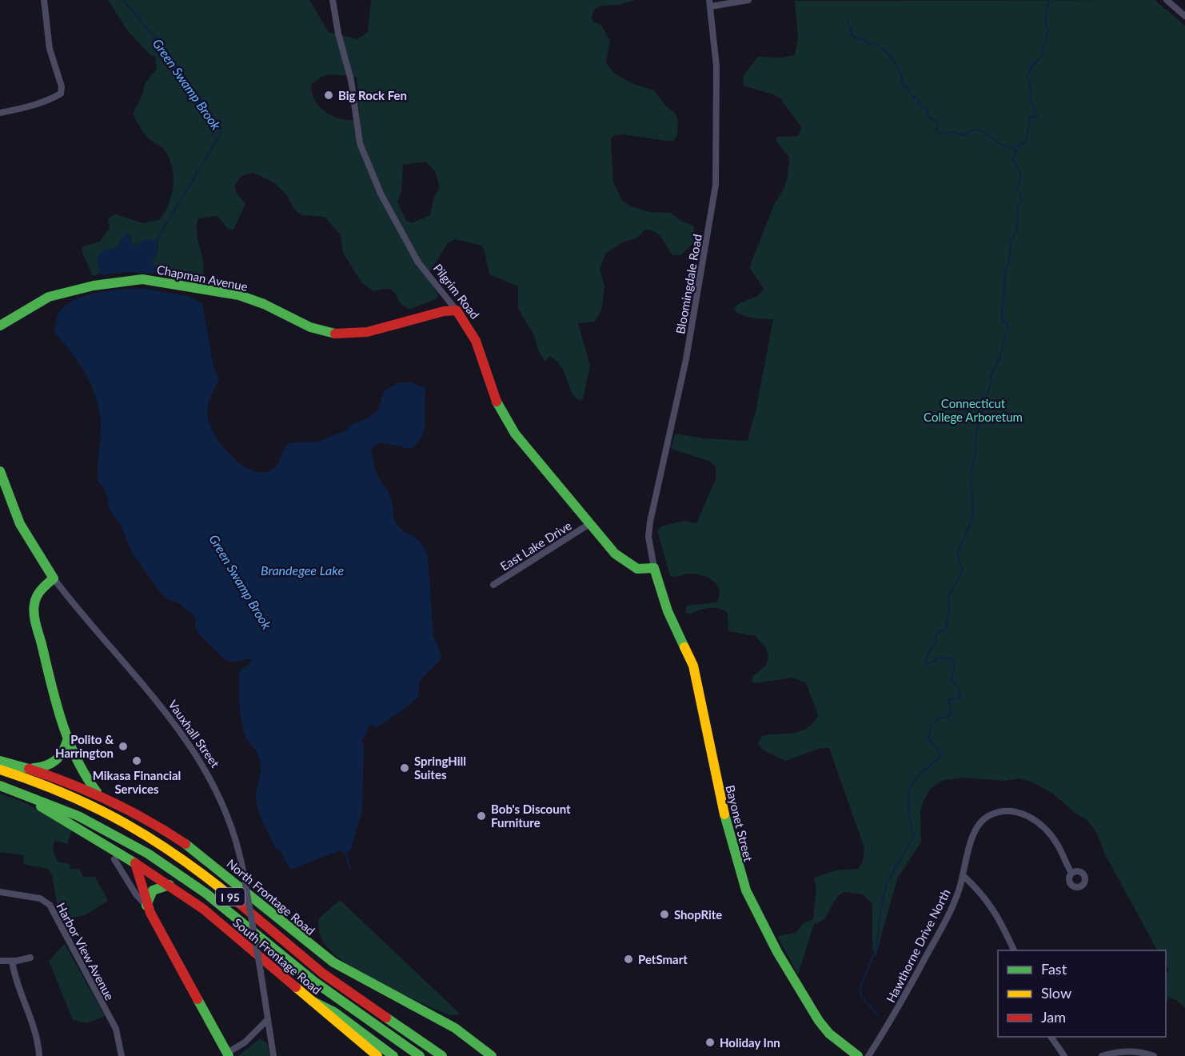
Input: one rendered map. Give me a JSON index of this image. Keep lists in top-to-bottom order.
{
  "streets": {
    "main road": [
      "Chapman Avenue",
      "Pilgrim Road",
      "Vauxhall Street",
      "Bayonet Street",
      "I 95",
      "North Frontage Road",
      "South Frontage Road"
    ],
    "street": [
      "Bloomingdale Road",
      "East Lake Drive",
      "Hawthorne Drive North",
      "Harbor View Avenue"
    ]
  },
  "crossings": [
    ["Chapman Avenue", "Pilgrim Road"],
    ["Bloomingdale Road", "Pilgrim Road"],
    ["Bloomingdale Road", "Bayonet Street"],
    ["Pilgrim Road", "East Lake Drive"],
    ["Pilgrim Road", "Bayonet Street"],
    ["I 95", "South Frontage Road"]
  ],
  "water": ["Green Swamp Brook", "Brandegee Lake"],
  "parks": ["Connecticut College Arboretum"],
  "places": [
    "Big Rock Fen",
    "Polito & Harrington",
    "Mikasa Financial Services",
    "SpringHill Suites",
    "Bob's Discount Furniture",
    "ShopRite",
    "PetSmart",
    "Holiday Inn"
  ],
  "legend": ["Fast", "Slow", "Jam"]
}
